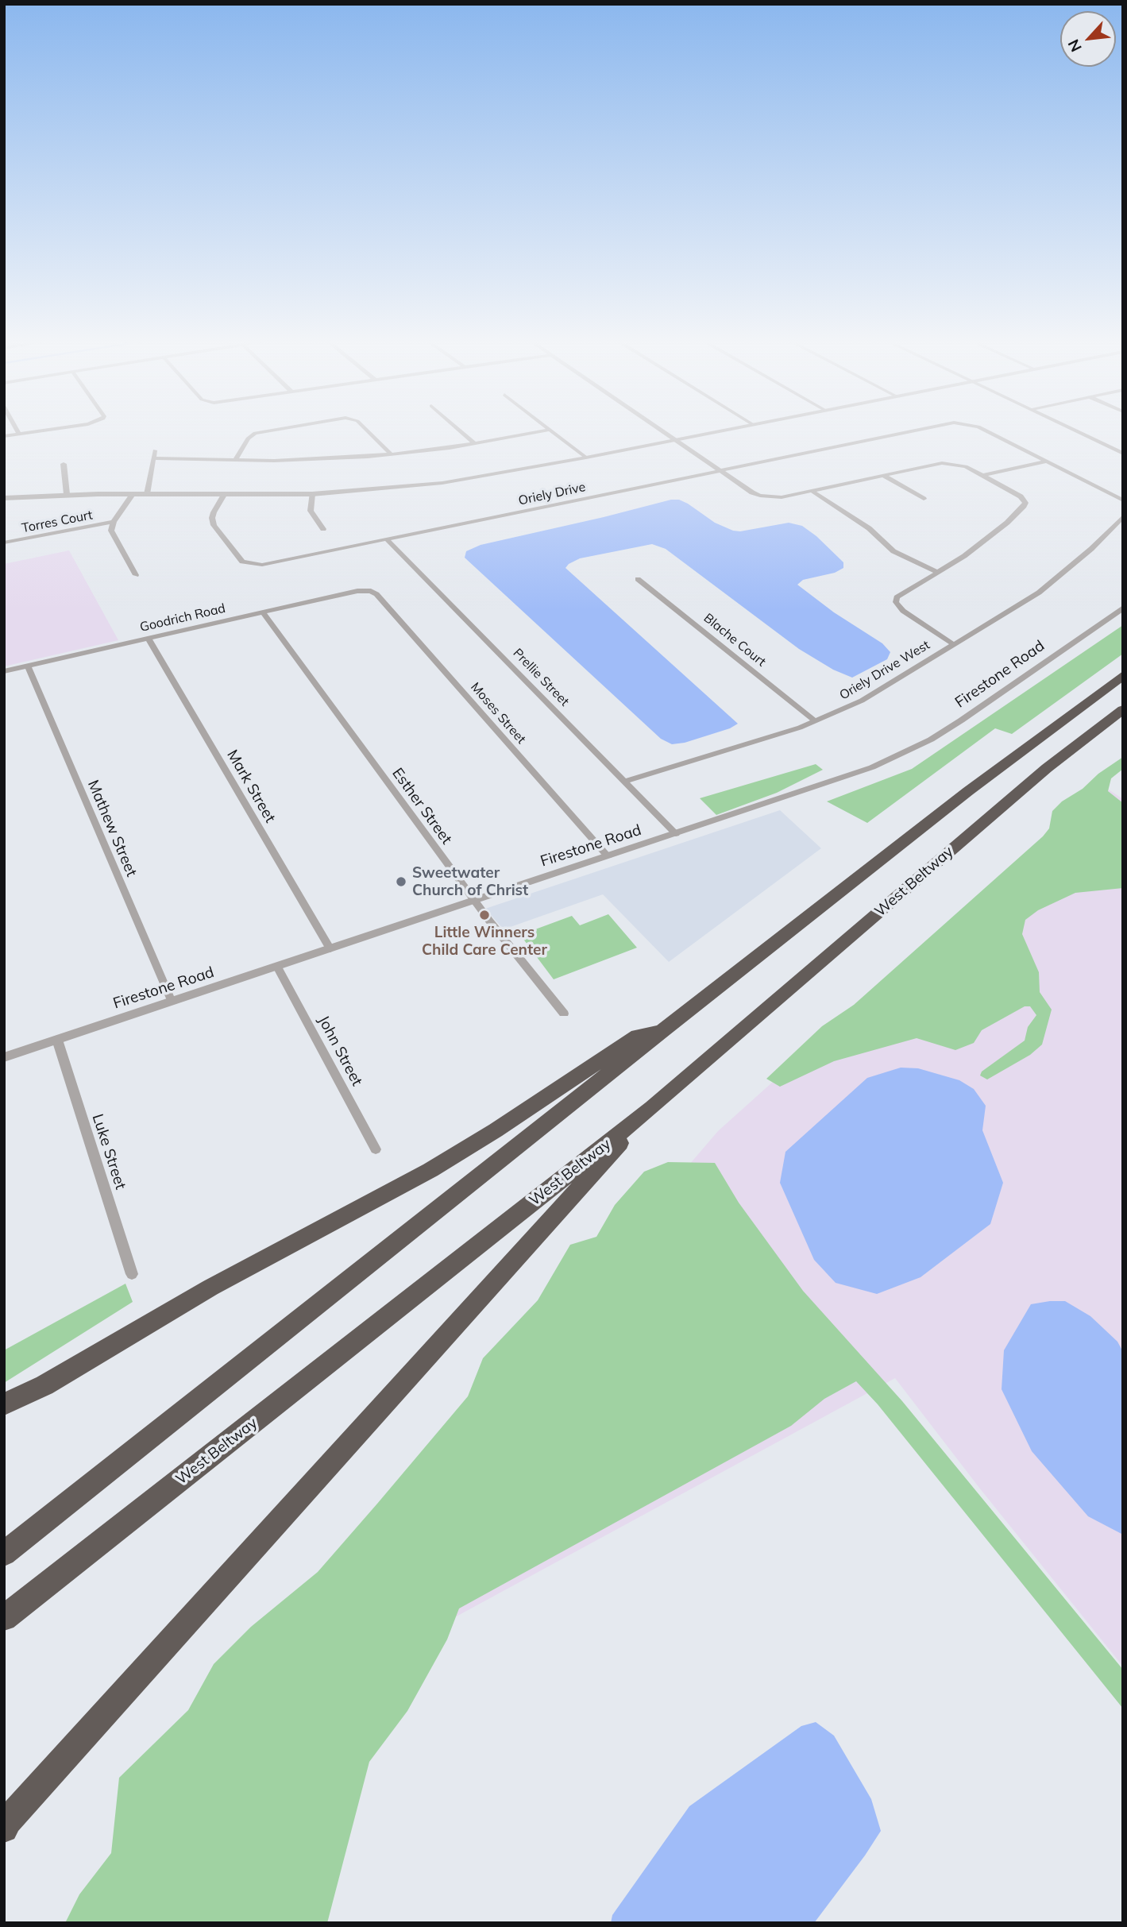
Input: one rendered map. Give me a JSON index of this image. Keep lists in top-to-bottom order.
{
  "streets": {
    "highway": ["West Beltway"],
    "street": [
      "Oriely Drive",
      "Torres Court",
      "Goodrich Road",
      "Blache Court",
      "Oriely Drive West",
      "Firestone Road",
      "Prellie Street",
      "Moses Street",
      "Mark Street",
      "Esther Street",
      "Mathew Street",
      "John Street",
      "Luke Street"
    ]
  },
  "crossings": [
    ["Oriely Drive", "Prellie Street"],
    ["Goodrich Road", "Moses Street"],
    ["Goodrich Road", "Mark Street"],
    ["Goodrich Road", "Esther Street"],
    ["Goodrich Road", "Mathew Street"],
    ["Blache Court", "Oriely Drive West"],
    ["Oriely Drive West", "Prellie Street"],
    ["Firestone Road", "Prellie Street"],
    ["Firestone Road", "Moses Street"],
    ["Firestone Road", "Mark Street"],
    ["Firestone Road", "Esther Street"],
    ["Firestone Road", "Mathew Street"],
    ["Firestone Road", "John Street"],
    ["Firestone Road", "Luke Street"]
  ],
  "places": ["Sweetwater Church of Christ", "Little Winners Child Care Center"],
  "north": "bottom left"
}
